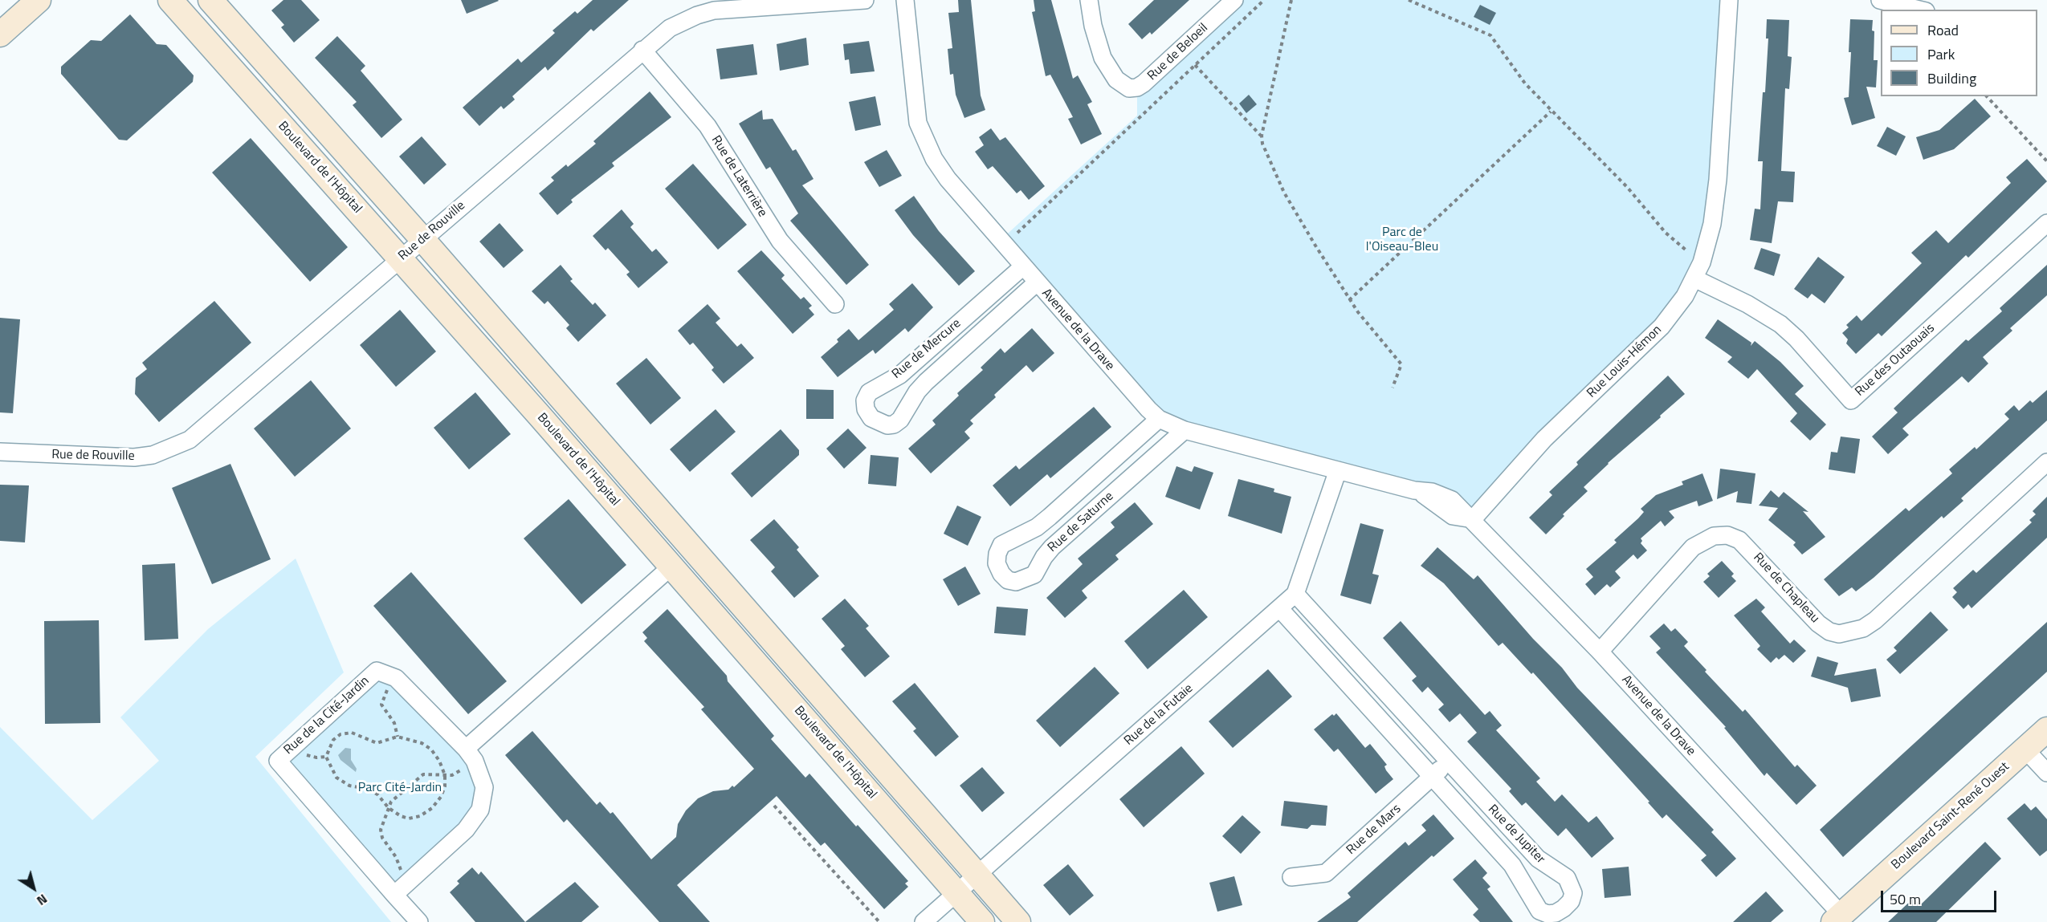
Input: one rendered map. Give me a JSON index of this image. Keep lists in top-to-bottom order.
{
  "streets": {
    "main road": ["Boulevard de l'Hôpital", "Boulevard Saint-René Ouest"],
    "street": [
      "Rue de Beloeil",
      "Rue de Laterrière",
      "Rue de Rouville",
      "Avenue de la Drave",
      "Rue de Mercure",
      "Rue des Outaouais",
      "Rue Louis-Hémon",
      "Rue de Saturne",
      "Rue de Chapleau",
      "Rue de la Futaie",
      "Rue de la Cité-Jardin",
      "Rue de Mars",
      "Rue de Jupiter"
    ]
  },
  "crossings": [
    ["Boulevard de l'Hôpital", "Rue de Rouville"],
    ["Boulevard de l'Hôpital", "Rue de la Futaie"],
    ["Rue de Laterrière", "Rue de Rouville"],
    ["Avenue de la Drave", "Rue de Mercure"],
    ["Avenue de la Drave", "Rue Louis-Hémon"],
    ["Avenue de la Drave", "Rue de Saturne"],
    ["Avenue de la Drave", "Rue de Chapleau"],
    ["Avenue de la Drave", "Rue de la Futaie"],
    ["Avenue de la Drave", "Boulevard Saint-René Ouest"],
    ["Rue des Outaouais", "Rue Louis-Hémon"],
    ["Rue de la Futaie", "Rue de Jupiter"],
    ["Rue de Mars", "Rue de Jupiter"]
  ],
  "parks": ["Parc de l'Oiseau-Bleu", "Parc Cité-Jardin"],
  "legend": ["Road", "Park", "Building"],
  "scale_bar": "50 m",
  "north": "bottom right"
}
